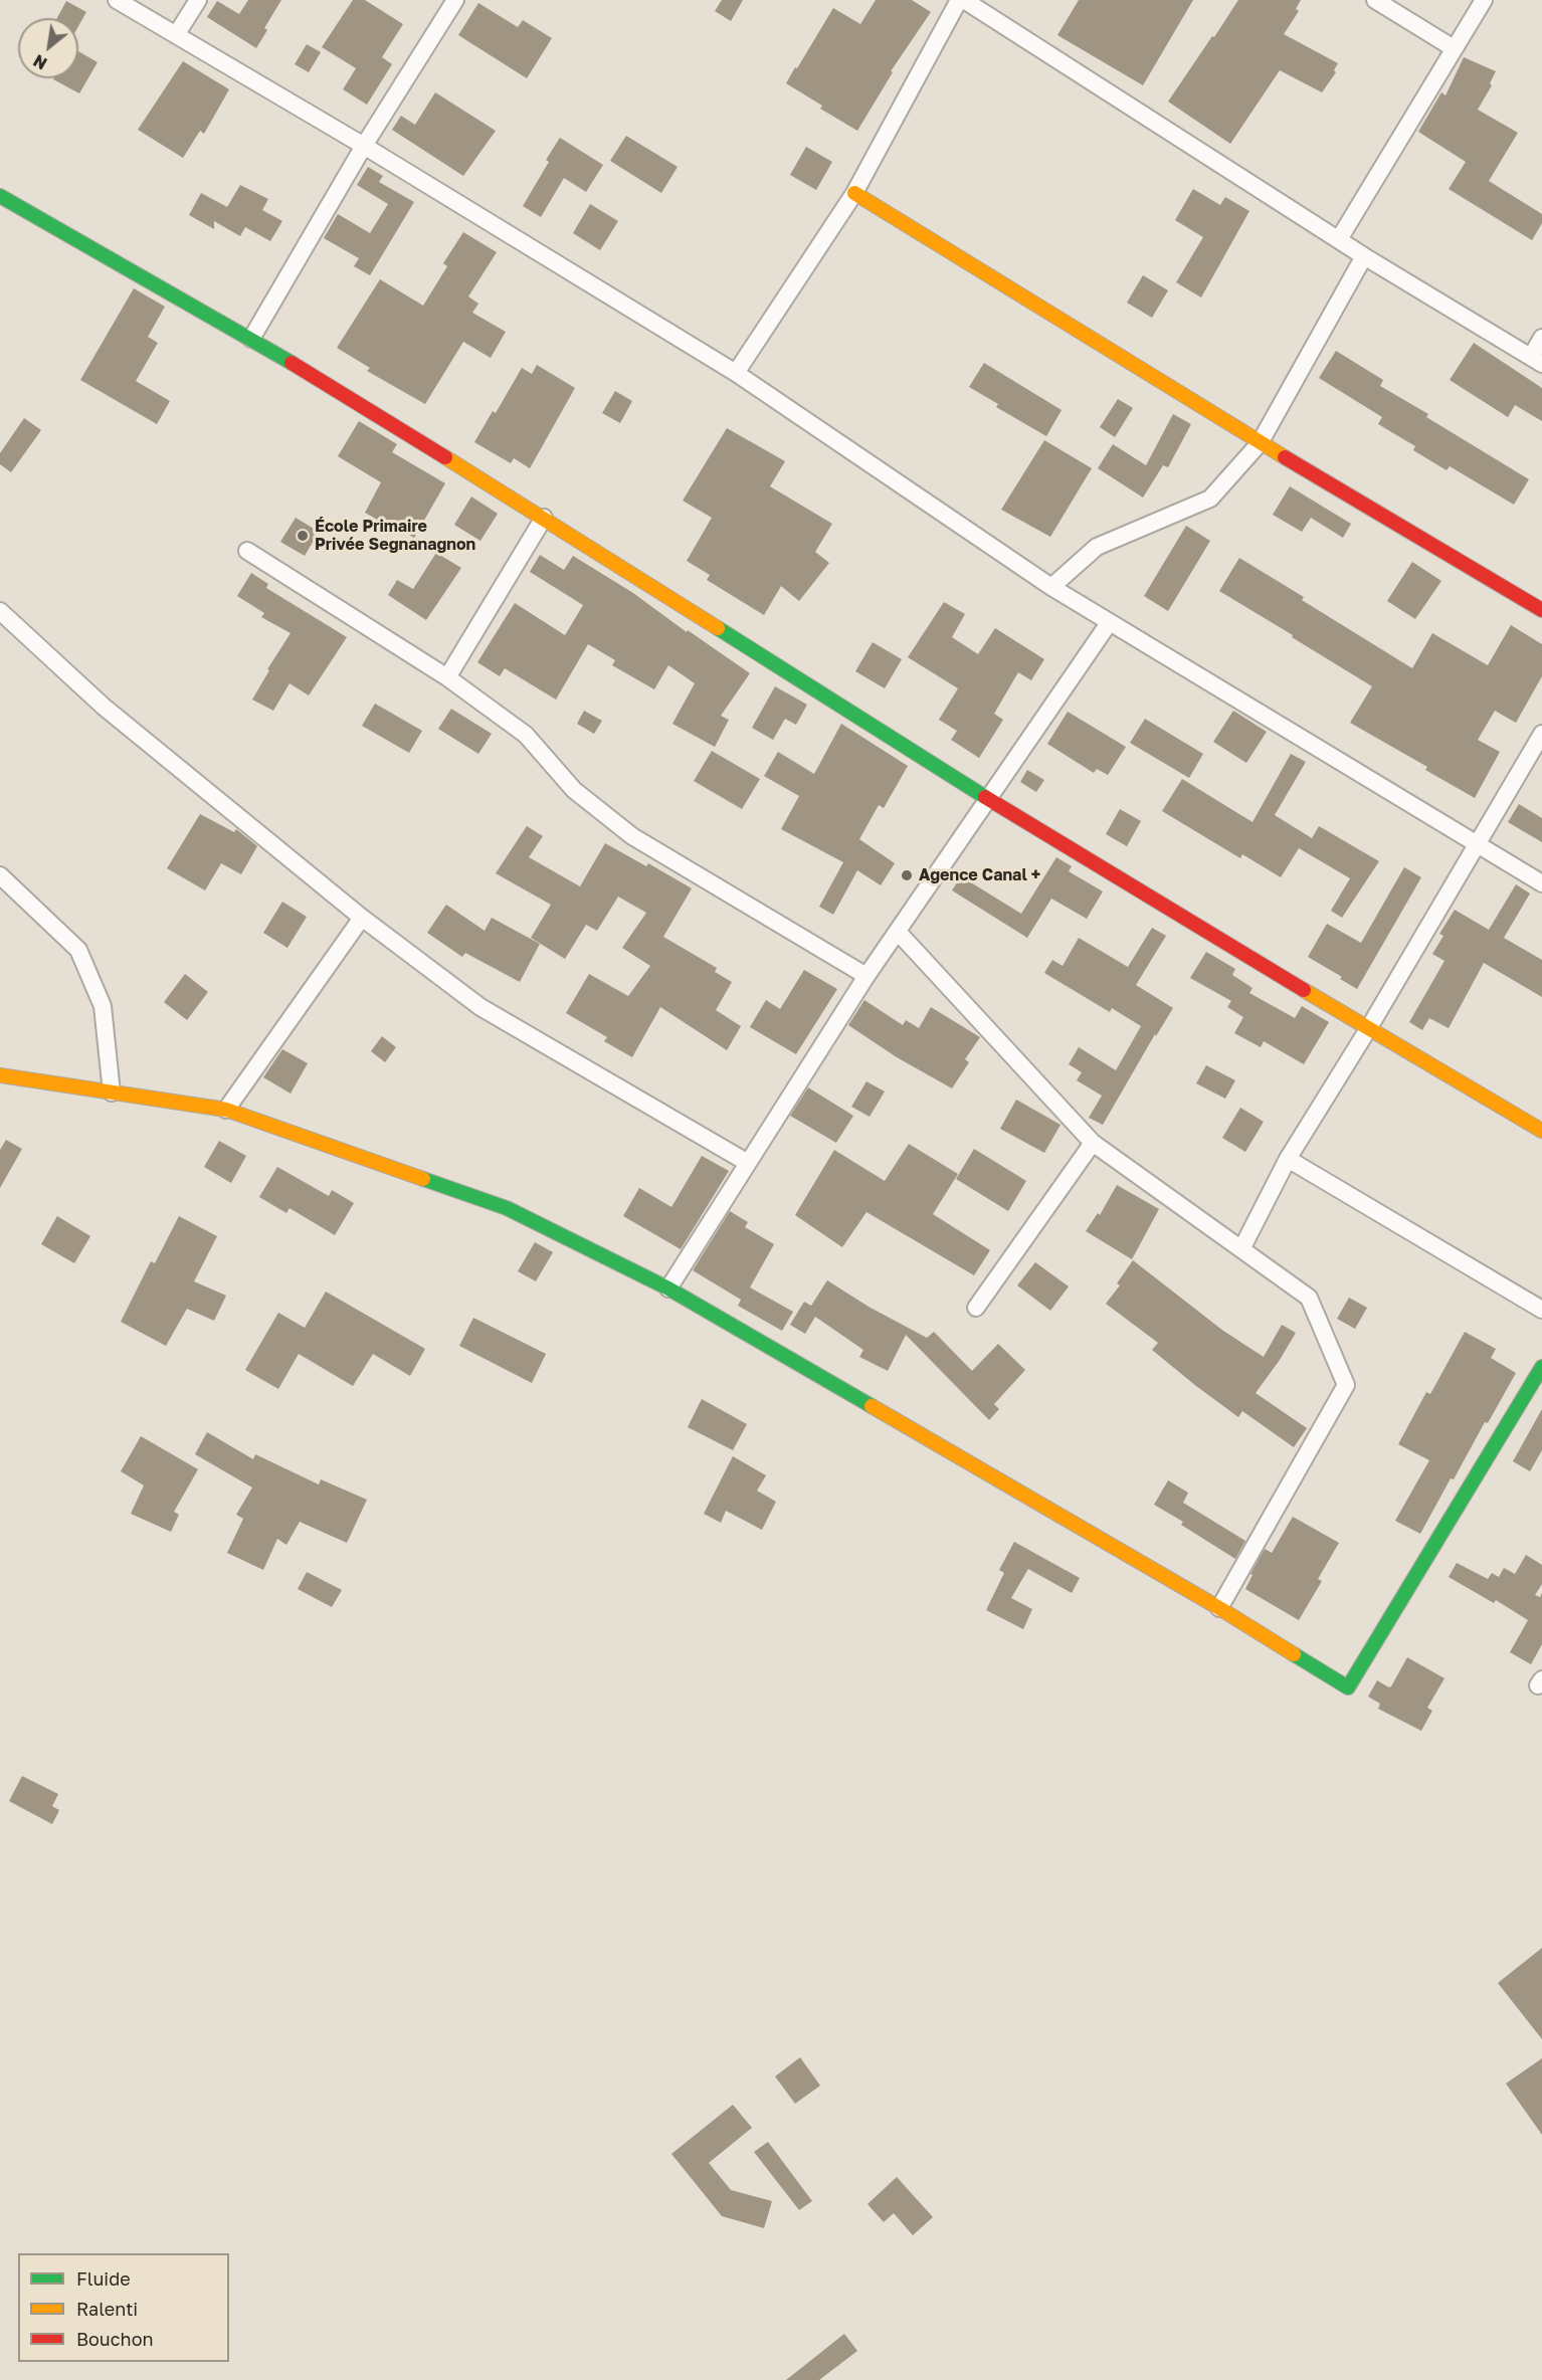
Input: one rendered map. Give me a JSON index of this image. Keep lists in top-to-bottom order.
{
  "places": ["École Primaire Privée Segnanagnon", "Agence Canal +"],
  "legend": ["Fluide", "Ralenti", "Bouchon"],
  "north": "bottom left"
}
